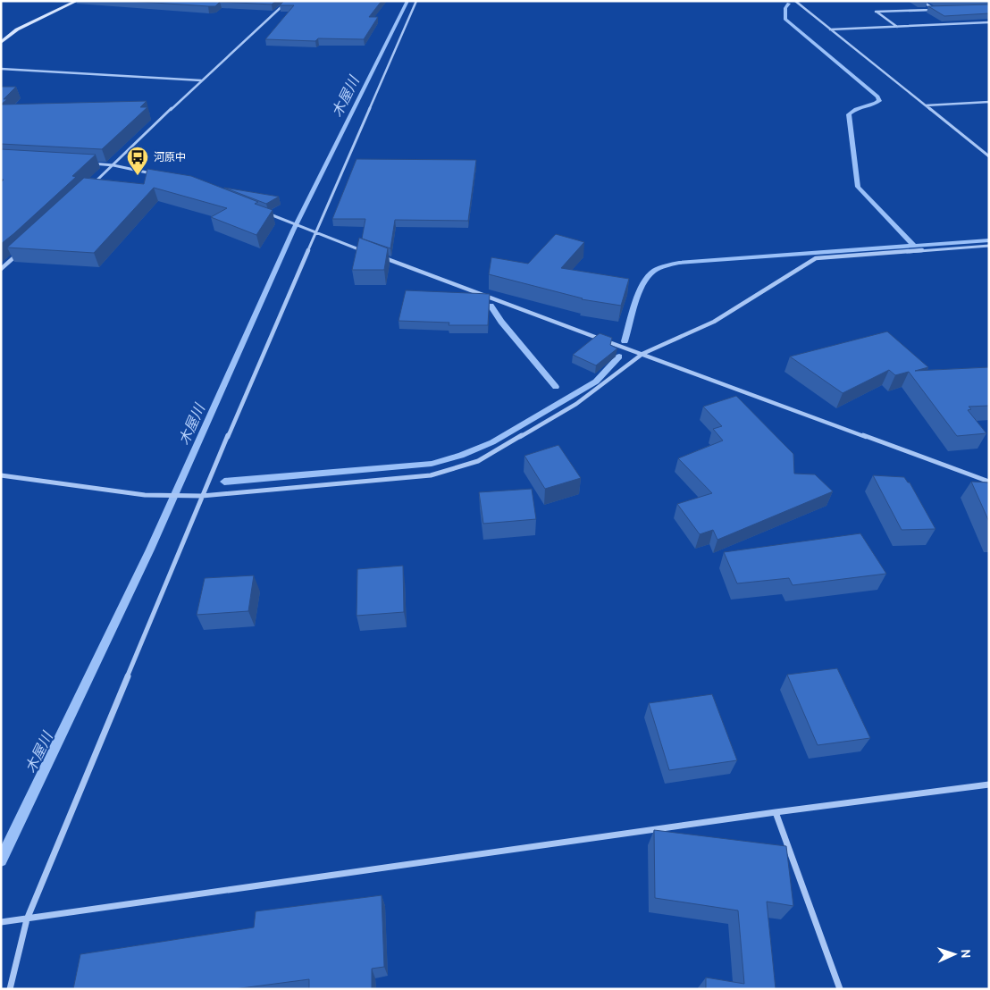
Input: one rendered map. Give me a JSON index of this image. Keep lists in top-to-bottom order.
{
  "water": ["木屋川"],
  "places": {
    "bus stop": ["河原中"]
  },
  "north": "right"
}
